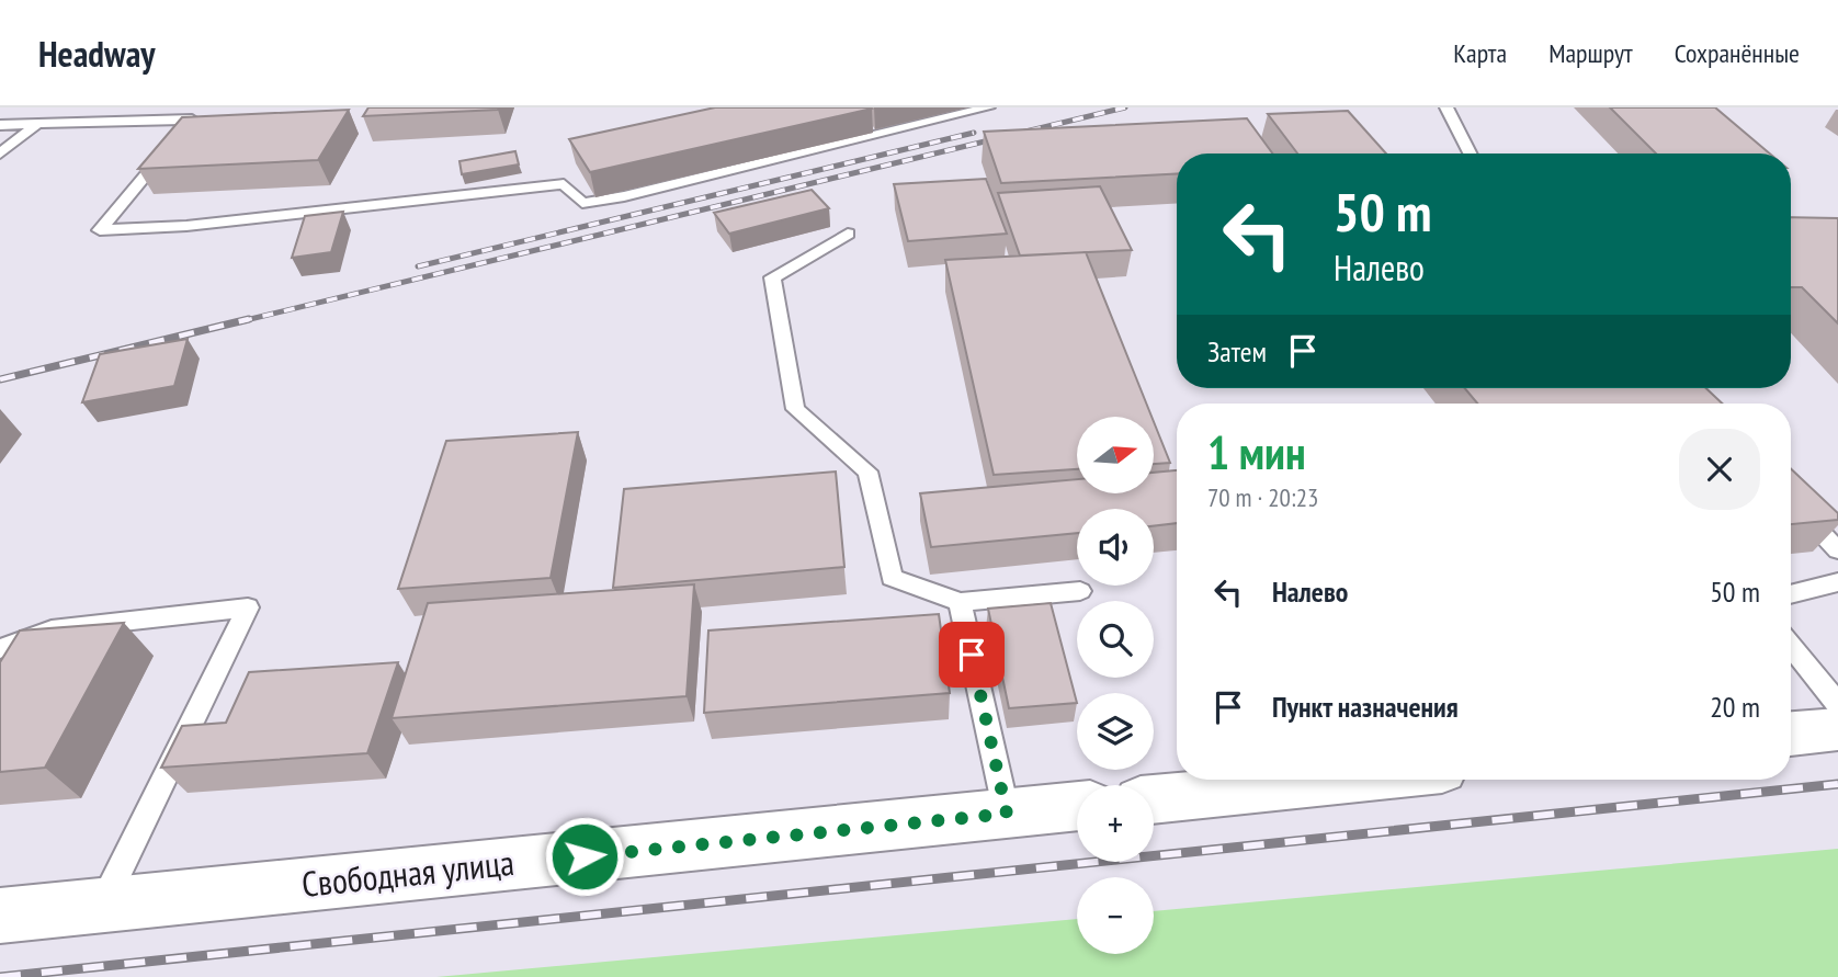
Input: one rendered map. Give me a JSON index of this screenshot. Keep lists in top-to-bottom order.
{
  "streets": {
    "street": ["Свободная улица"]
  },
  "north": "right",
  "page": {
    "header": "Headway",
    "nav": ["Карта", "Маршрут", "Сохранённые"],
    "turn": ["50 m", "Налево"],
    "then": "Затем",
    "heading": ["1 мин", "70 m · 20:23"],
    "map_buttons": ["+", "−"],
    "list": [
      {
        "name": "Налево",
        "value": "50 m"
      },
      {
        "name": "Пункт назначения",
        "value": "20 m"
      }
    ]
  }
}
